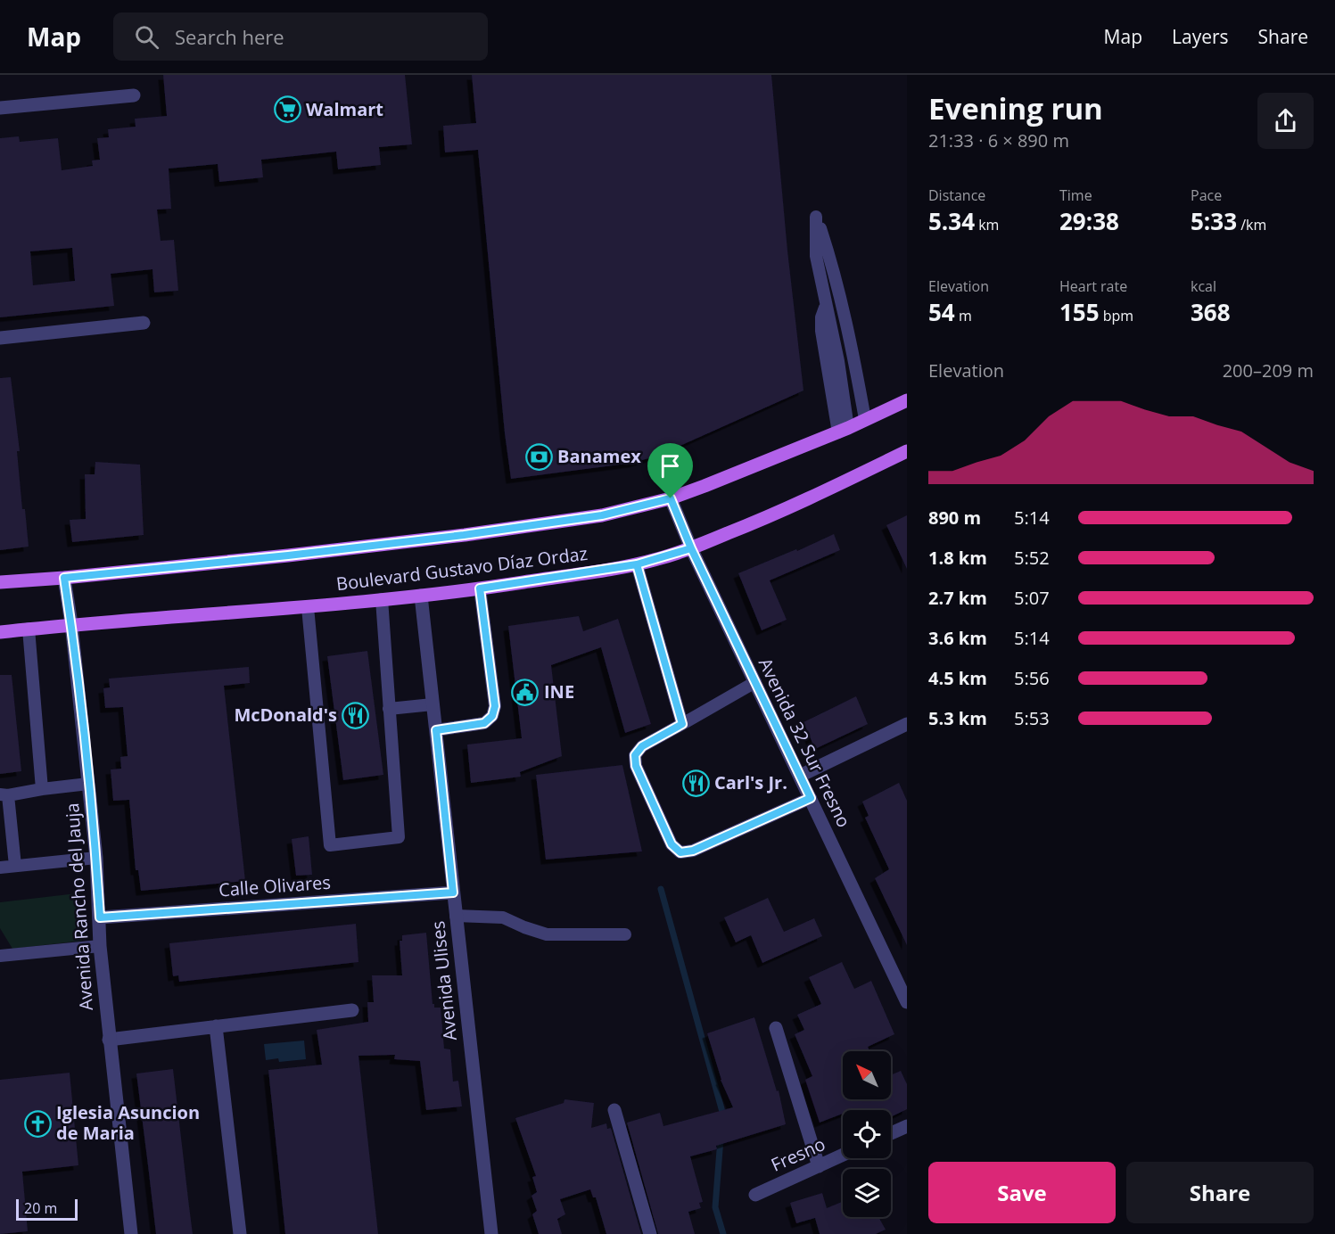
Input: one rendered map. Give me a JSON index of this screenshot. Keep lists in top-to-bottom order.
{
  "streets": {
    "main road": ["Boulevard Gustavo Díaz Ordaz"],
    "street": [
      "Avenida 32 Sur Fresno",
      "Calle Olivares",
      "Avenida Rancho del Jauja",
      "Avenida Ulises",
      "Fresno"
    ]
  },
  "crossings": [
    ["Boulevard Gustavo Díaz Ordaz", "Avenida 32 Sur Fresno"],
    ["Boulevard Gustavo Díaz Ordaz", "Avenida Rancho del Jauja"],
    ["Boulevard Gustavo Díaz Ordaz", "Avenida Ulises"],
    ["Calle Olivares", "Avenida Rancho del Jauja"],
    ["Calle Olivares", "Avenida Ulises"]
  ],
  "places": {
    "supermarket": ["Walmart"],
    "bank": ["Banamex"],
    "public building": ["INE"],
    "restaurant": ["McDonald's", "Carl's Jr."],
    "church": ["Iglesia Asuncion de Maria"]
  },
  "scale_bar": "20 m",
  "north": "top left",
  "page": {
    "header": "Map",
    "search": "Search here",
    "nav": ["Map", "Layers", "Share"],
    "heading": ["Evening run", "21:33 · 6 × 890 m"],
    "stats": [
      ["Distance", "5.34 km"],
      ["Time", "29:38"],
      ["Pace", "5:33 /km"],
      ["Elevation", "54 m"],
      ["Heart rate", "155 bpm"],
      ["kcal", "368"]
    ],
    "chart": ["Elevation", "200–209 m"],
    "list": [
      {
        "name": "890 m",
        "note": "5:14"
      },
      {
        "name": "1.8 km",
        "note": "5:52"
      },
      {
        "name": "2.7 km",
        "note": "5:07"
      },
      {
        "name": "3.6 km",
        "note": "5:14"
      },
      {
        "name": "4.5 km",
        "note": "5:56"
      },
      {
        "name": "5.3 km",
        "note": "5:53"
      }
    ],
    "buttons": ["Save", "Share"],
    "scale": "20 m"
  }
}
